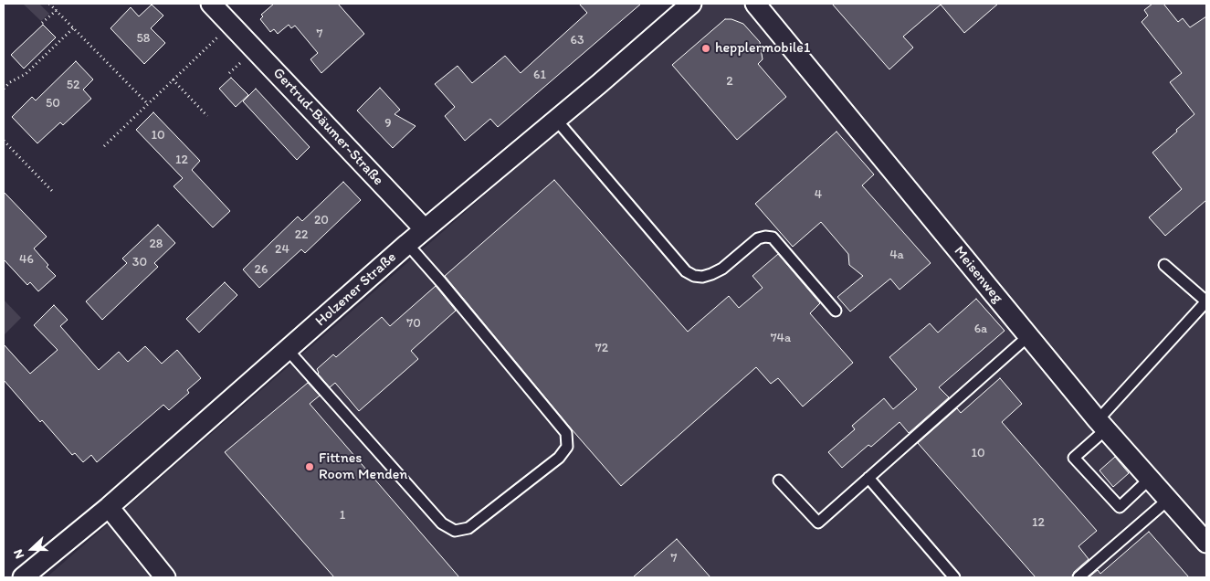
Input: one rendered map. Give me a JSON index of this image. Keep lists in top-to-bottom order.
{
  "streets": {
    "street": ["Gertrud-Bäumer-Straße", "Meisenweg", "Holzener Straße"]
  },
  "crossings": [
    ["Gertrud-Bäumer-Straße", "Holzener Straße"]
  ],
  "places": ["hepplermobile1", "Fittnes Room Menden"],
  "house_numbers": [
    "7",
    "58",
    "63",
    "61",
    "2",
    "52",
    "50",
    "9",
    "10",
    "12",
    "4",
    "20",
    "22",
    "28",
    "24",
    "4a",
    "46",
    "30",
    "26",
    "70",
    "6a",
    "74a",
    "72",
    "10",
    "1",
    "12",
    "7"
  ],
  "north": "left"
}
